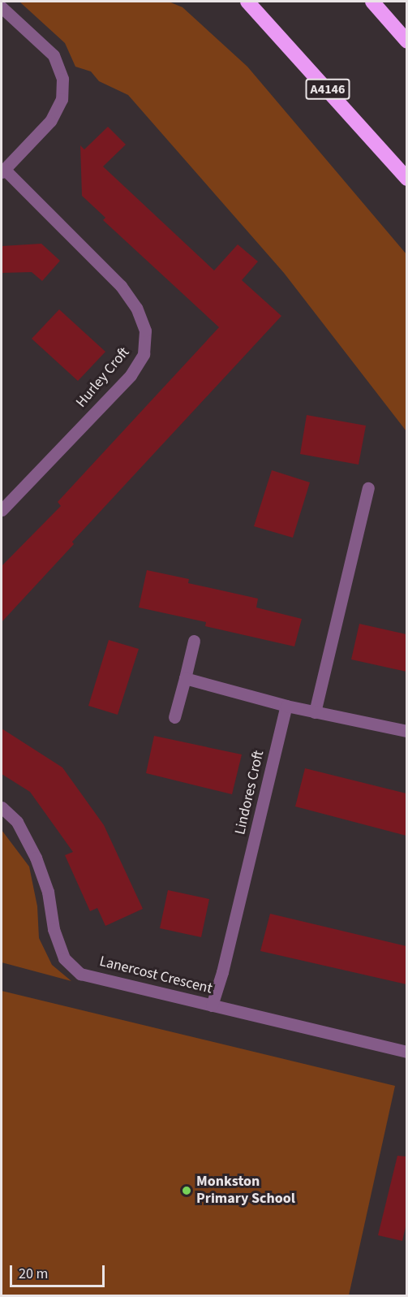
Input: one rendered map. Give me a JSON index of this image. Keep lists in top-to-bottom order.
{
  "streets": {
    "highway": ["A4146"],
    "street": ["Hurley Croft", "Lindores Croft", "Lanercost Crescent"]
  },
  "crossings": [
    ["Lindores Croft", "Lanercost Crescent"]
  ],
  "places": ["Monkston Primary School"],
  "scale_bar": "20 m"
}
